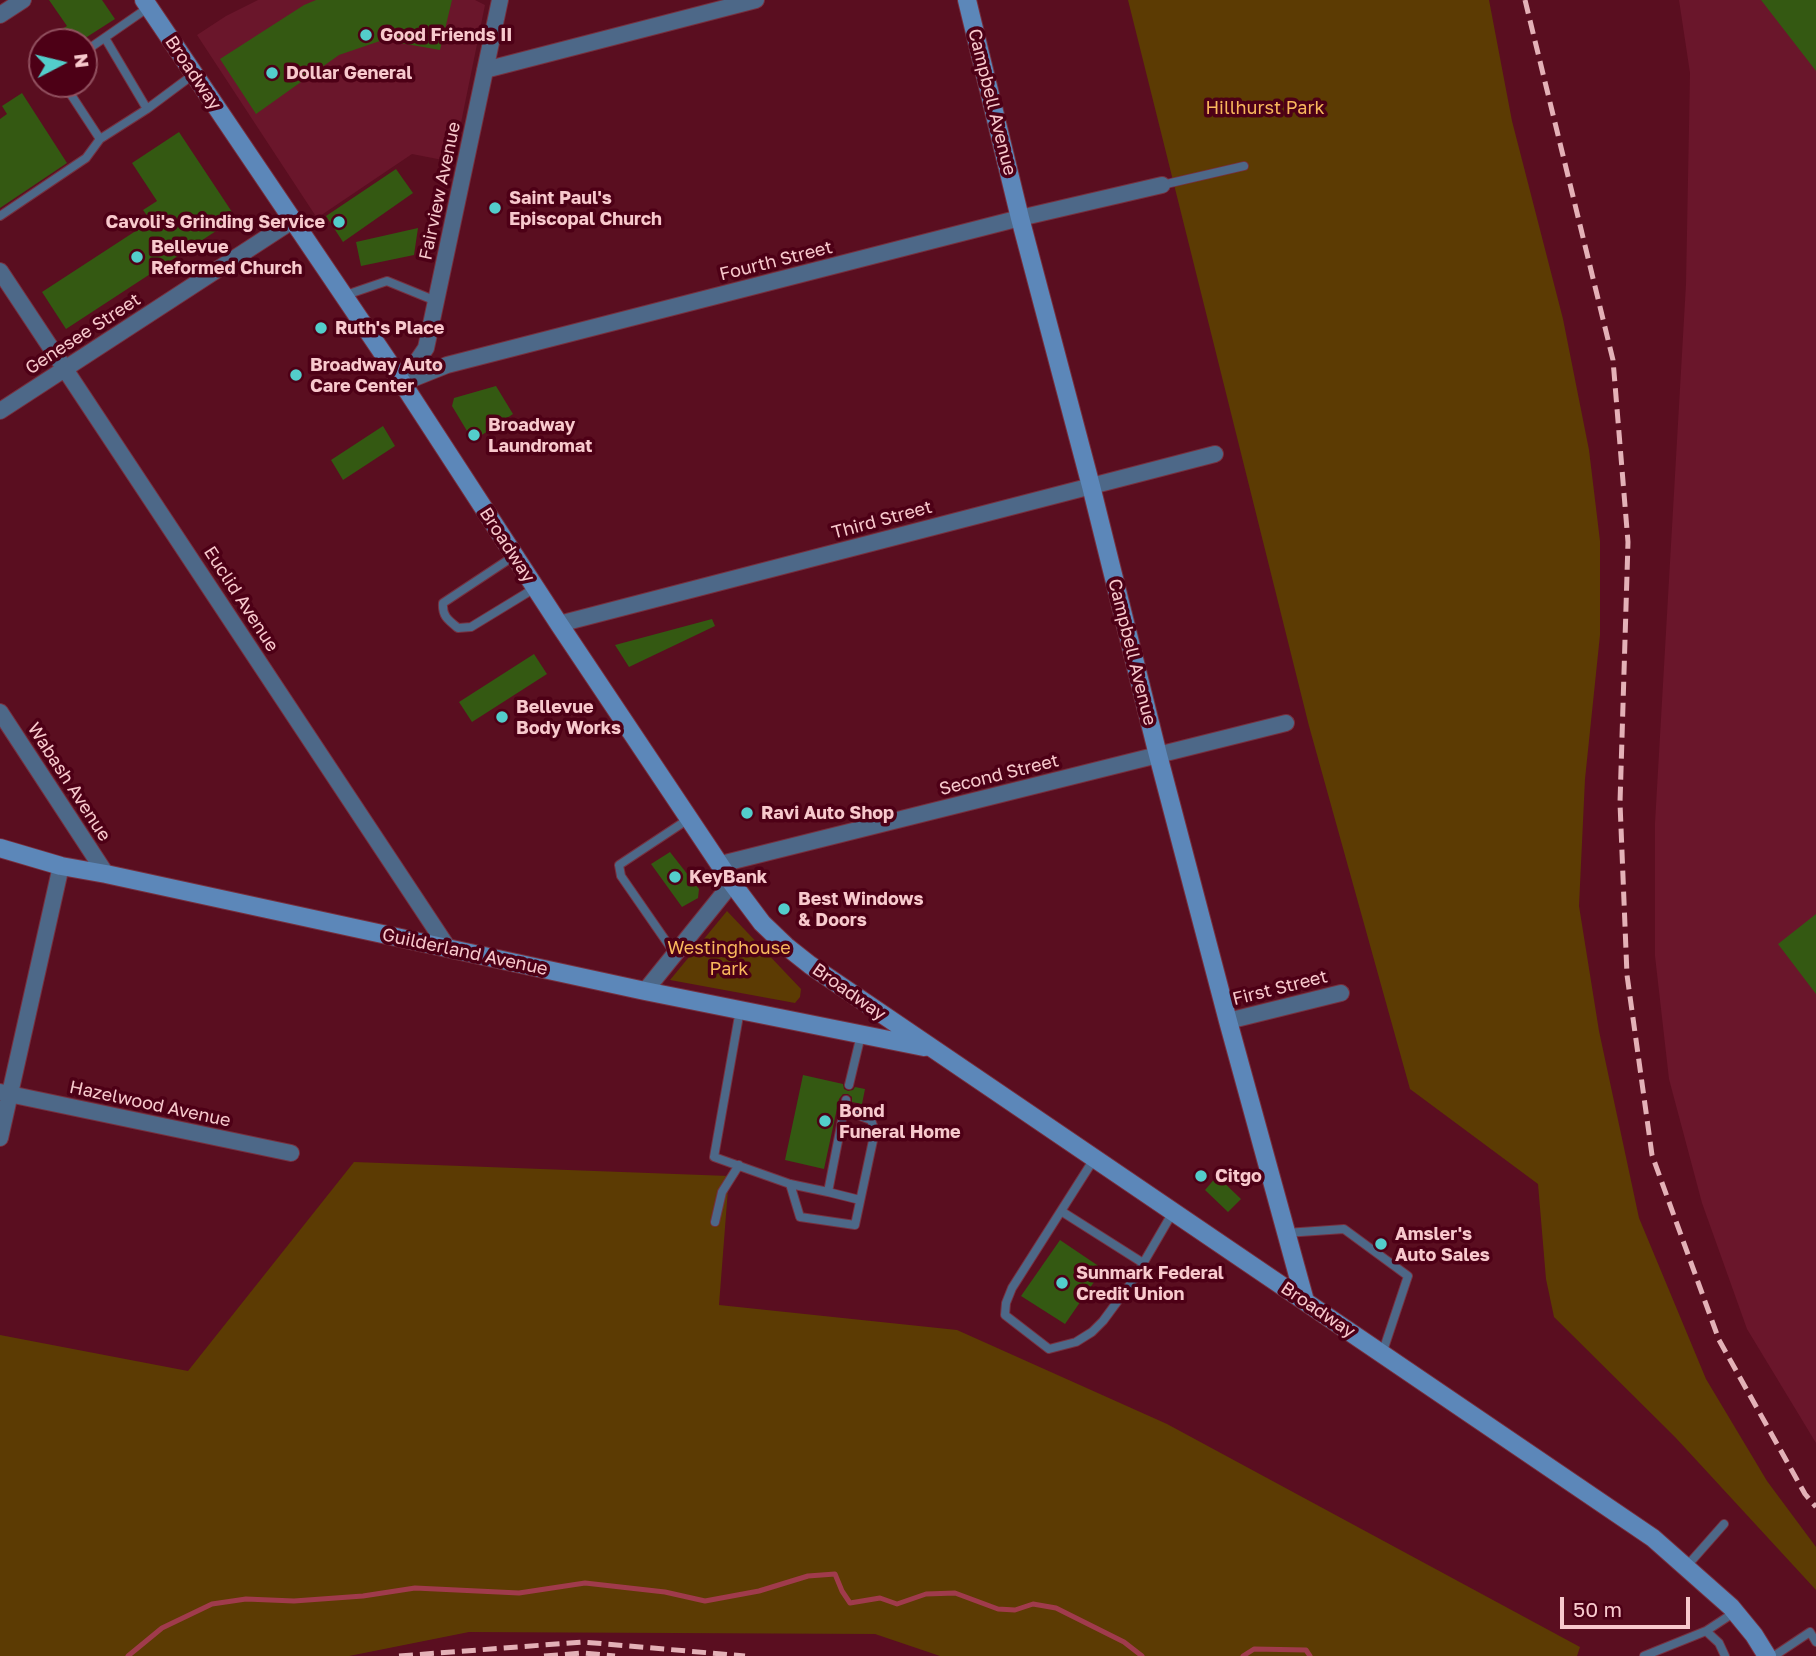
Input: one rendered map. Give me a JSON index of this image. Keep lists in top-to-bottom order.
{
  "streets": {
    "main road": ["Broadway", "Campbell Avenue", "Guilderland Avenue"],
    "street": [
      "Fairview Avenue",
      "Fourth Street",
      "Genesee Street",
      "Third Street",
      "Euclid Avenue",
      "Second Street",
      "Wabash Avenue",
      "First Street",
      "Hazelwood Avenue"
    ]
  },
  "crossings": [
    ["Broadway", "Campbell Avenue"],
    ["Broadway", "Fairview Avenue"],
    ["Broadway", "Fourth Street"],
    ["Broadway", "Genesee Street"],
    ["Broadway", "Third Street"],
    ["Broadway", "Second Street"],
    ["Broadway", "Guilderland Avenue"],
    ["Campbell Avenue", "Fourth Street"],
    ["Campbell Avenue", "Third Street"],
    ["Campbell Avenue", "Second Street"],
    ["Campbell Avenue", "First Street"],
    ["Fairview Avenue", "Fourth Street"],
    ["Genesee Street", "Euclid Avenue"],
    ["Euclid Avenue", "Guilderland Avenue"],
    ["Wabash Avenue", "Guilderland Avenue"]
  ],
  "parks": ["Hillhurst Park", "Westinghouse Park"],
  "places": [
    "Good Friends II",
    "Dollar General",
    "Saint Paul's Episcopal Church",
    "Cavoli's Grinding Service",
    "Bellevue Reformed Church",
    "Ruth's Place",
    "Broadway Auto Care Center",
    "Broadway Laundromat",
    "Bellevue Body Works",
    "Ravi Auto Shop",
    "KeyBank",
    "Best Windows & Doors",
    "Bond Funeral Home",
    "Citgo",
    "Amsler's Auto Sales",
    "Sunmark Federal Credit Union"
  ],
  "scale_bar": "50 m",
  "north": "right"
}
